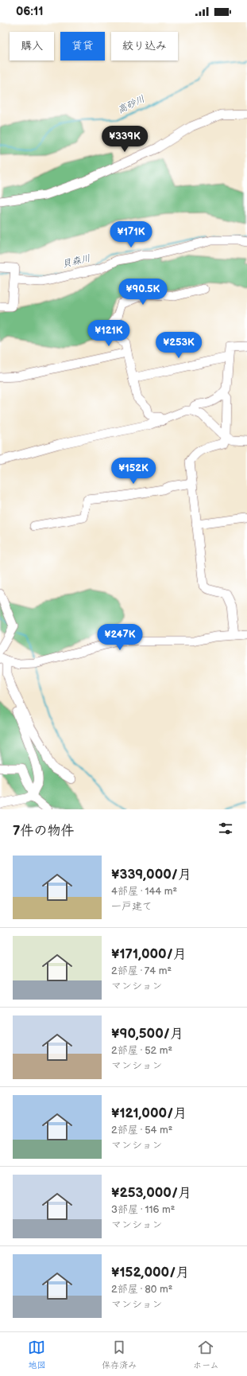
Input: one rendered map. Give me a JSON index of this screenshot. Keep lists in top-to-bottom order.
{
  "water": ["高砂川", "貝森川"],
  "page": {
    "status": "06:11",
    "chip": ["購入", "賃貸", "絞り込み"],
    "price": [
      "¥339K",
      "¥171K",
      "¥90.5K",
      "¥121K",
      "¥253K",
      "¥152K",
      "¥247K"
    ],
    "heading": "7件の物件",
    "list": [
      {
        "name": "¥339,000/月",
        "note": "4部屋 · 144 m² · 一戸建て"
      },
      {
        "name": "¥171,000/月",
        "note": "2部屋 · 74 m² · マンション"
      },
      {
        "name": "¥90,500/月",
        "note": "2部屋 · 52 m² · マンション"
      },
      {
        "name": "¥121,000/月",
        "note": "2部屋 · 54 m² · マンション"
      },
      {
        "name": "¥253,000/月",
        "note": "3部屋 · 116 m² · マンション"
      },
      {
        "name": "¥152,000/月",
        "note": "2部屋 · 80 m² · マンション"
      }
    ],
    "tabs": ["地図", "保存済み", "ホーム"]
  }
}
